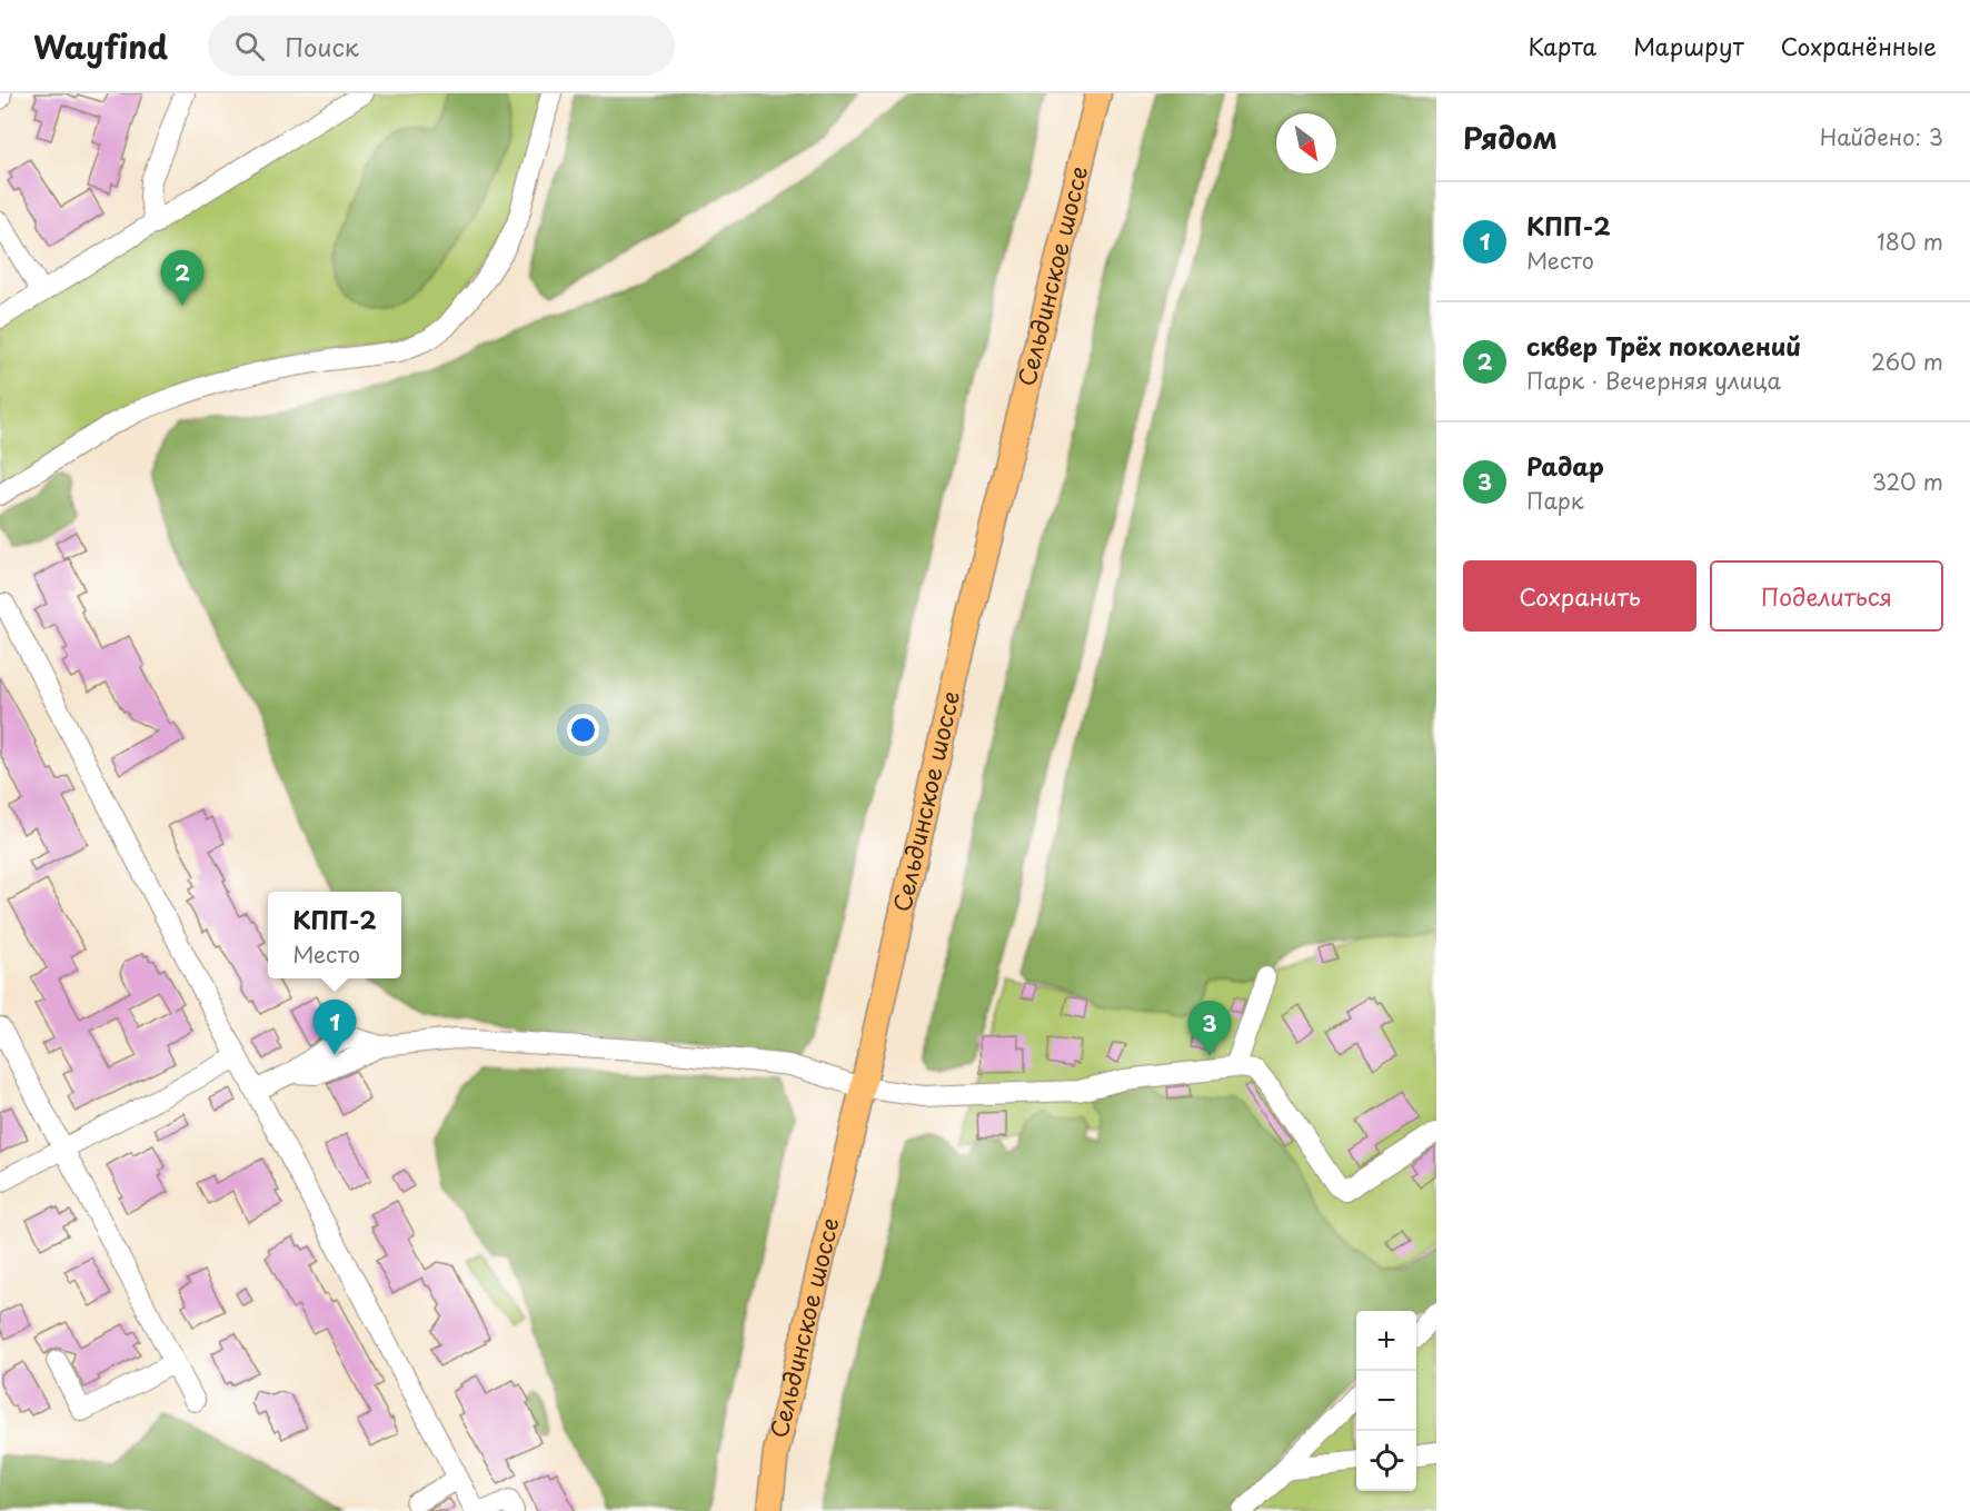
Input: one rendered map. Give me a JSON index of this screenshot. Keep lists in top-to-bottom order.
{
  "streets": {
    "main road": ["Сельдинское шоссе"]
  },
  "north": "bottom right",
  "page": {
    "header": "Wayfind",
    "search": "Поиск",
    "nav": ["Карта", "Маршрут", "Сохранённые"],
    "heading": ["Рядом", "Найдено: 3"],
    "list": [
      {
        "mark": "1",
        "name": "КПП-2",
        "note": "Место",
        "value": "180 m"
      },
      {
        "mark": "2",
        "name": "сквер Трёх поколений",
        "note": "Парк · Вечерняя улица",
        "value": "260 m"
      },
      {
        "mark": "3",
        "name": "Радар",
        "note": "Парк",
        "value": "320 m"
      }
    ],
    "pins": ["2", "1", "3"],
    "buttons": ["Сохранить", "Поделиться"],
    "popup": ["КПП-2", "Место"],
    "map_buttons": ["+", "−"]
  }
}
